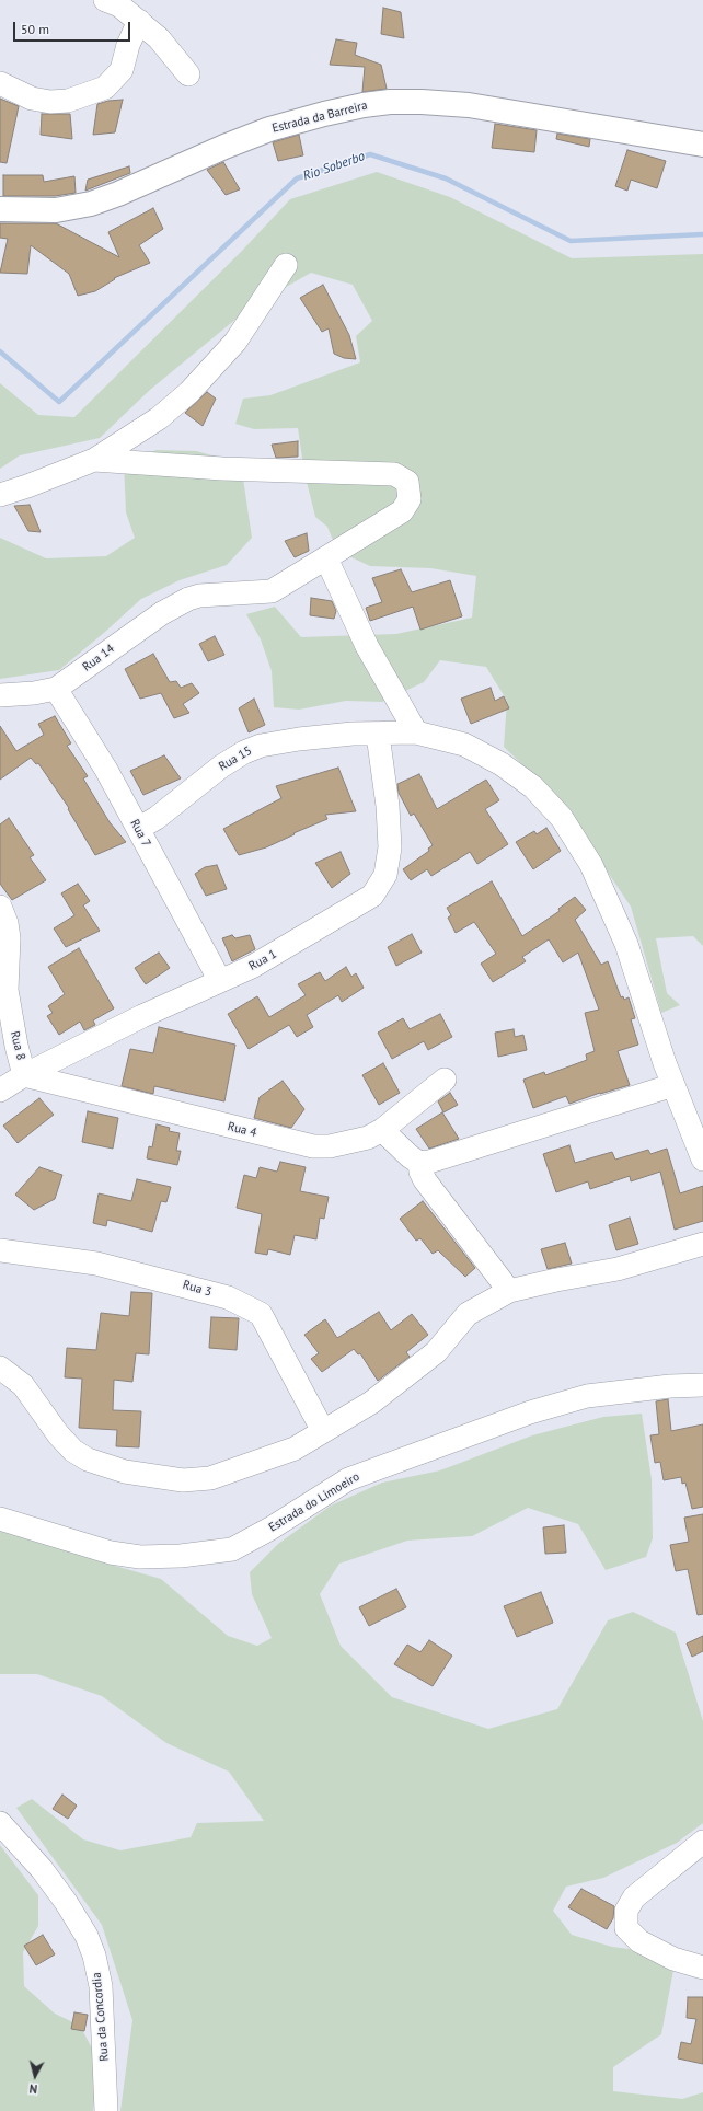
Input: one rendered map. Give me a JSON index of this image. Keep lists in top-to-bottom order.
{
  "streets": {
    "main road": ["Estrada da Barreira"],
    "street": [
      "Rua 14",
      "Rua 15",
      "Rua 7",
      "Rua 1",
      "Rua 8",
      "Rua 4",
      "Rua 3",
      "Estrada do Limoeiro",
      "Rua da Concordia"
    ]
  },
  "crossings": [
    ["Rua 14", "Rua 7"],
    ["Rua 15", "Rua 7"],
    ["Rua 15", "Rua 1"],
    ["Rua 7", "Rua 1"],
    ["Rua 1", "Rua 8"],
    ["Rua 1", "Rua 4"],
    ["Rua 8", "Rua 4"]
  ],
  "water": ["Rio Soberbo"],
  "scale_bar": "50 m",
  "north": "bottom"
}
